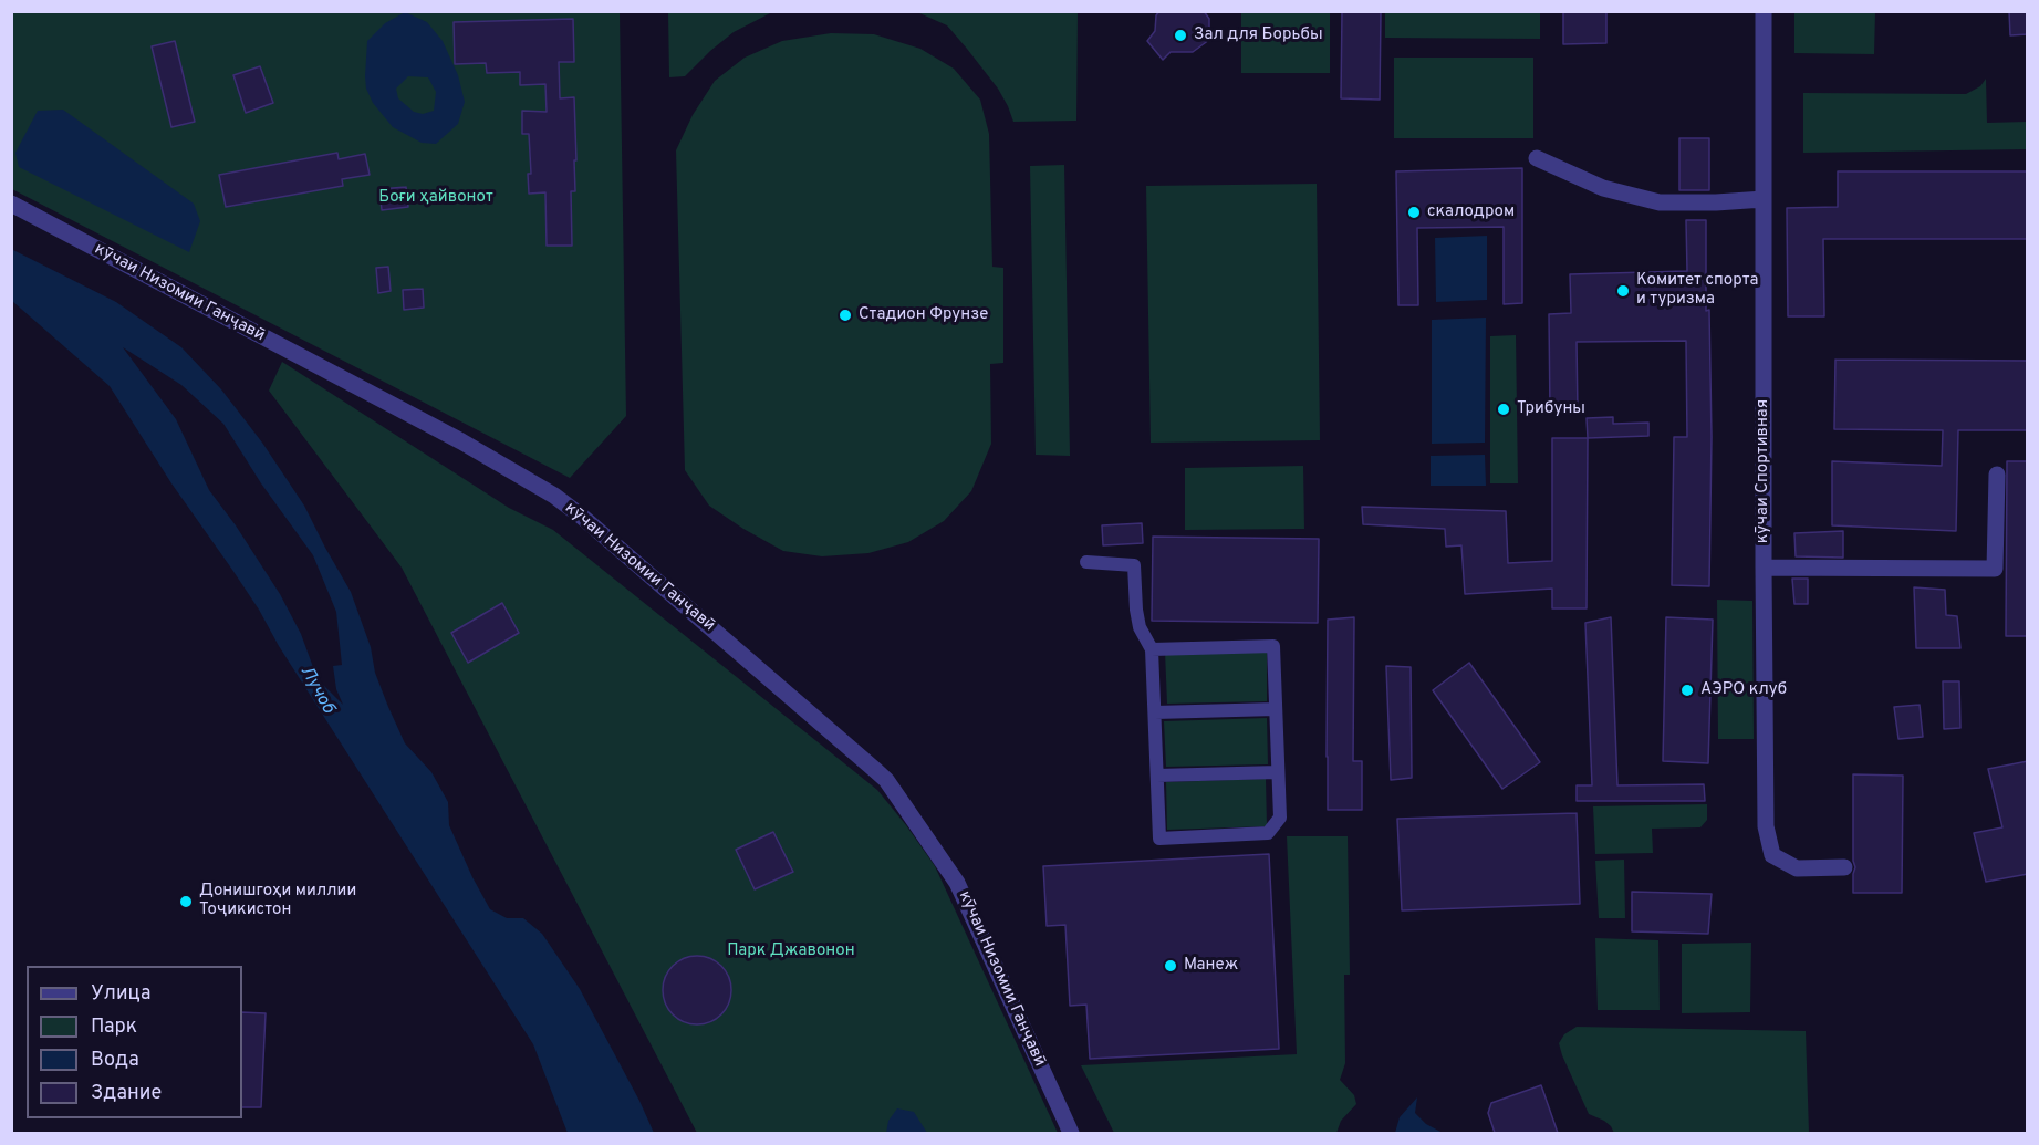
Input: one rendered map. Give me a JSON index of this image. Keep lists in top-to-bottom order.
{
  "streets": {
    "street": ["кӯчаи Низомии Ганҷавӣ", "кӯчаи Спортивная"]
  },
  "water": ["Лучоб"],
  "parks": ["Боғи ҳайвонот", "Парк Джавонон"],
  "places": [
    "Зал для Борьбы",
    "скалодром",
    "Комитет спорта и туризма",
    "Стадион Фрунзе",
    "Трибуны",
    "АЭРО клуб",
    "Донишгоҳи миллии Тоҷикистон",
    "Манеж"
  ],
  "legend": [
    "Улица",
    "Парк",
    "Вода",
    "Здание"
  ]
}
